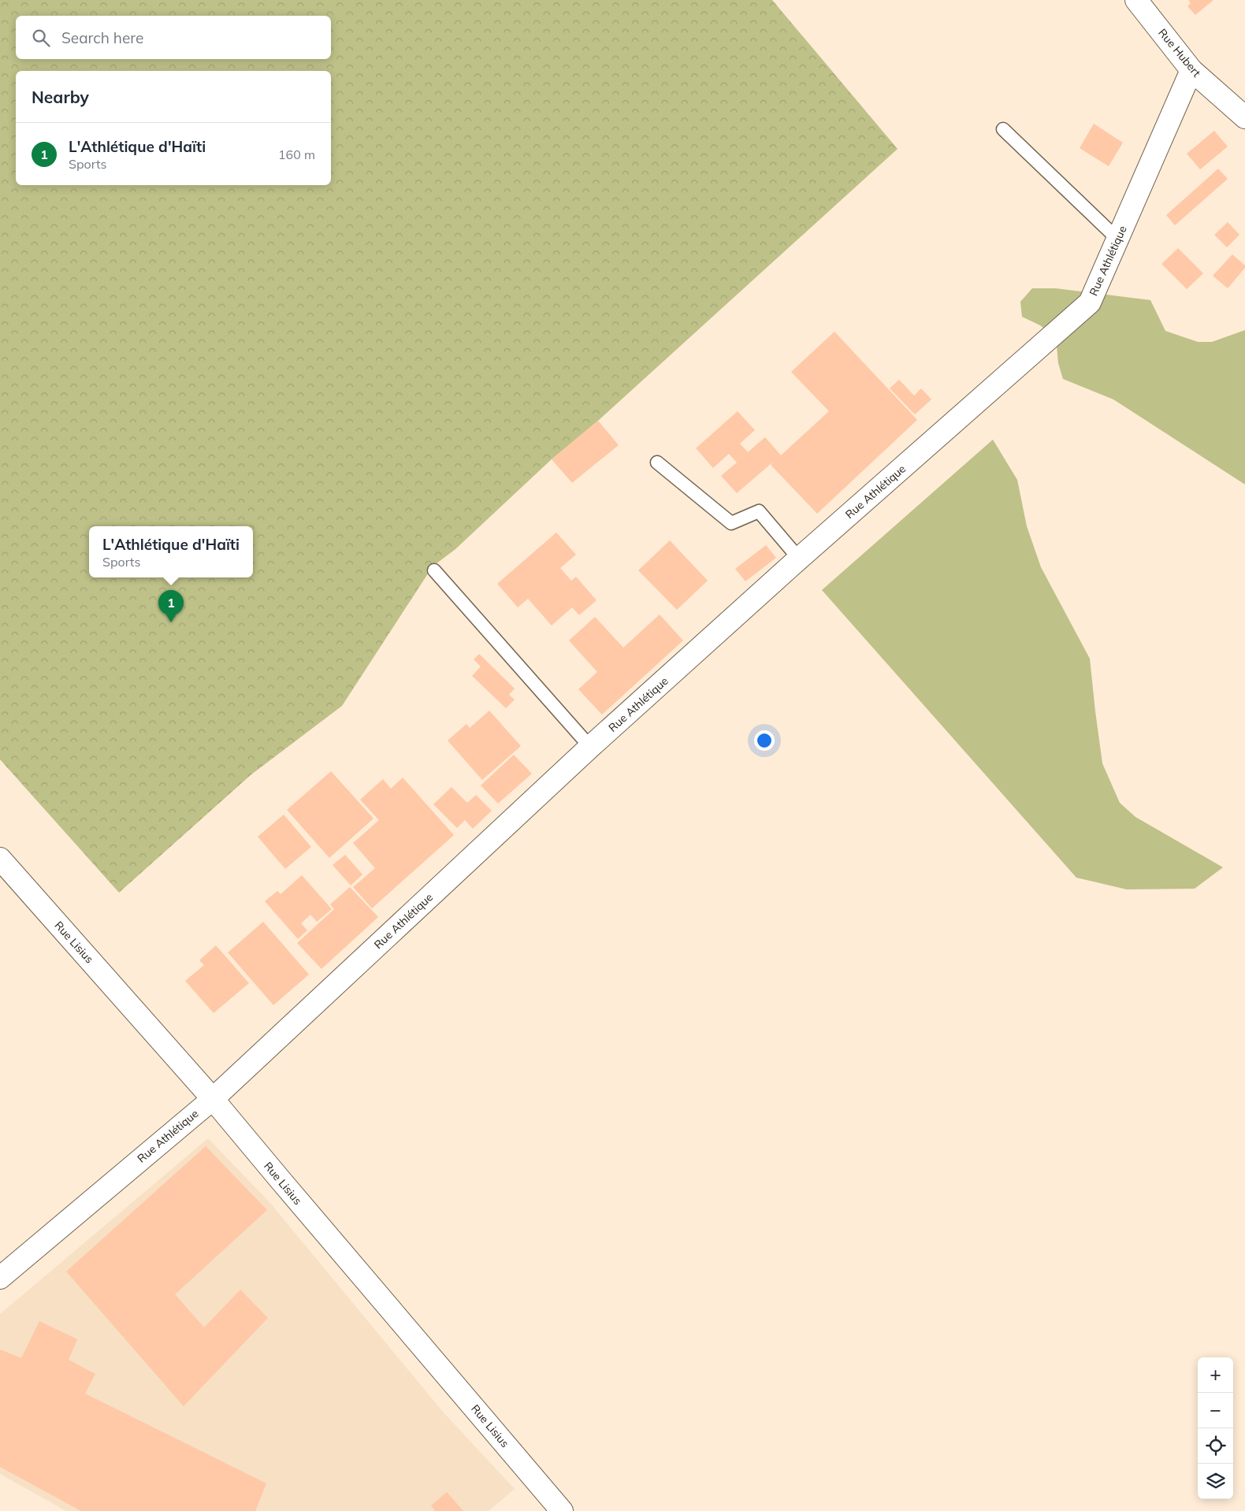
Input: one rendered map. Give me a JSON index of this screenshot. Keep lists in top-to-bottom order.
{
  "streets": {
    "street": ["Rue Hubert", "Rue Athlétique", "Rue Lisius"]
  },
  "crossings": [
    ["Rue Hubert", "Rue Athlétique"],
    ["Rue Athlétique", "Rue Lisius"]
  ],
  "page": {
    "search": "Search here",
    "heading": "Nearby",
    "list": [
      {
        "mark": "1",
        "name": "L'Athlétique d'Haïti",
        "note": "Sports",
        "value": "160 m"
      }
    ],
    "popup": ["L'Athlétique d'Haïti", "Sports"],
    "pins": "1",
    "map_buttons": ["+", "−"]
  }
}
